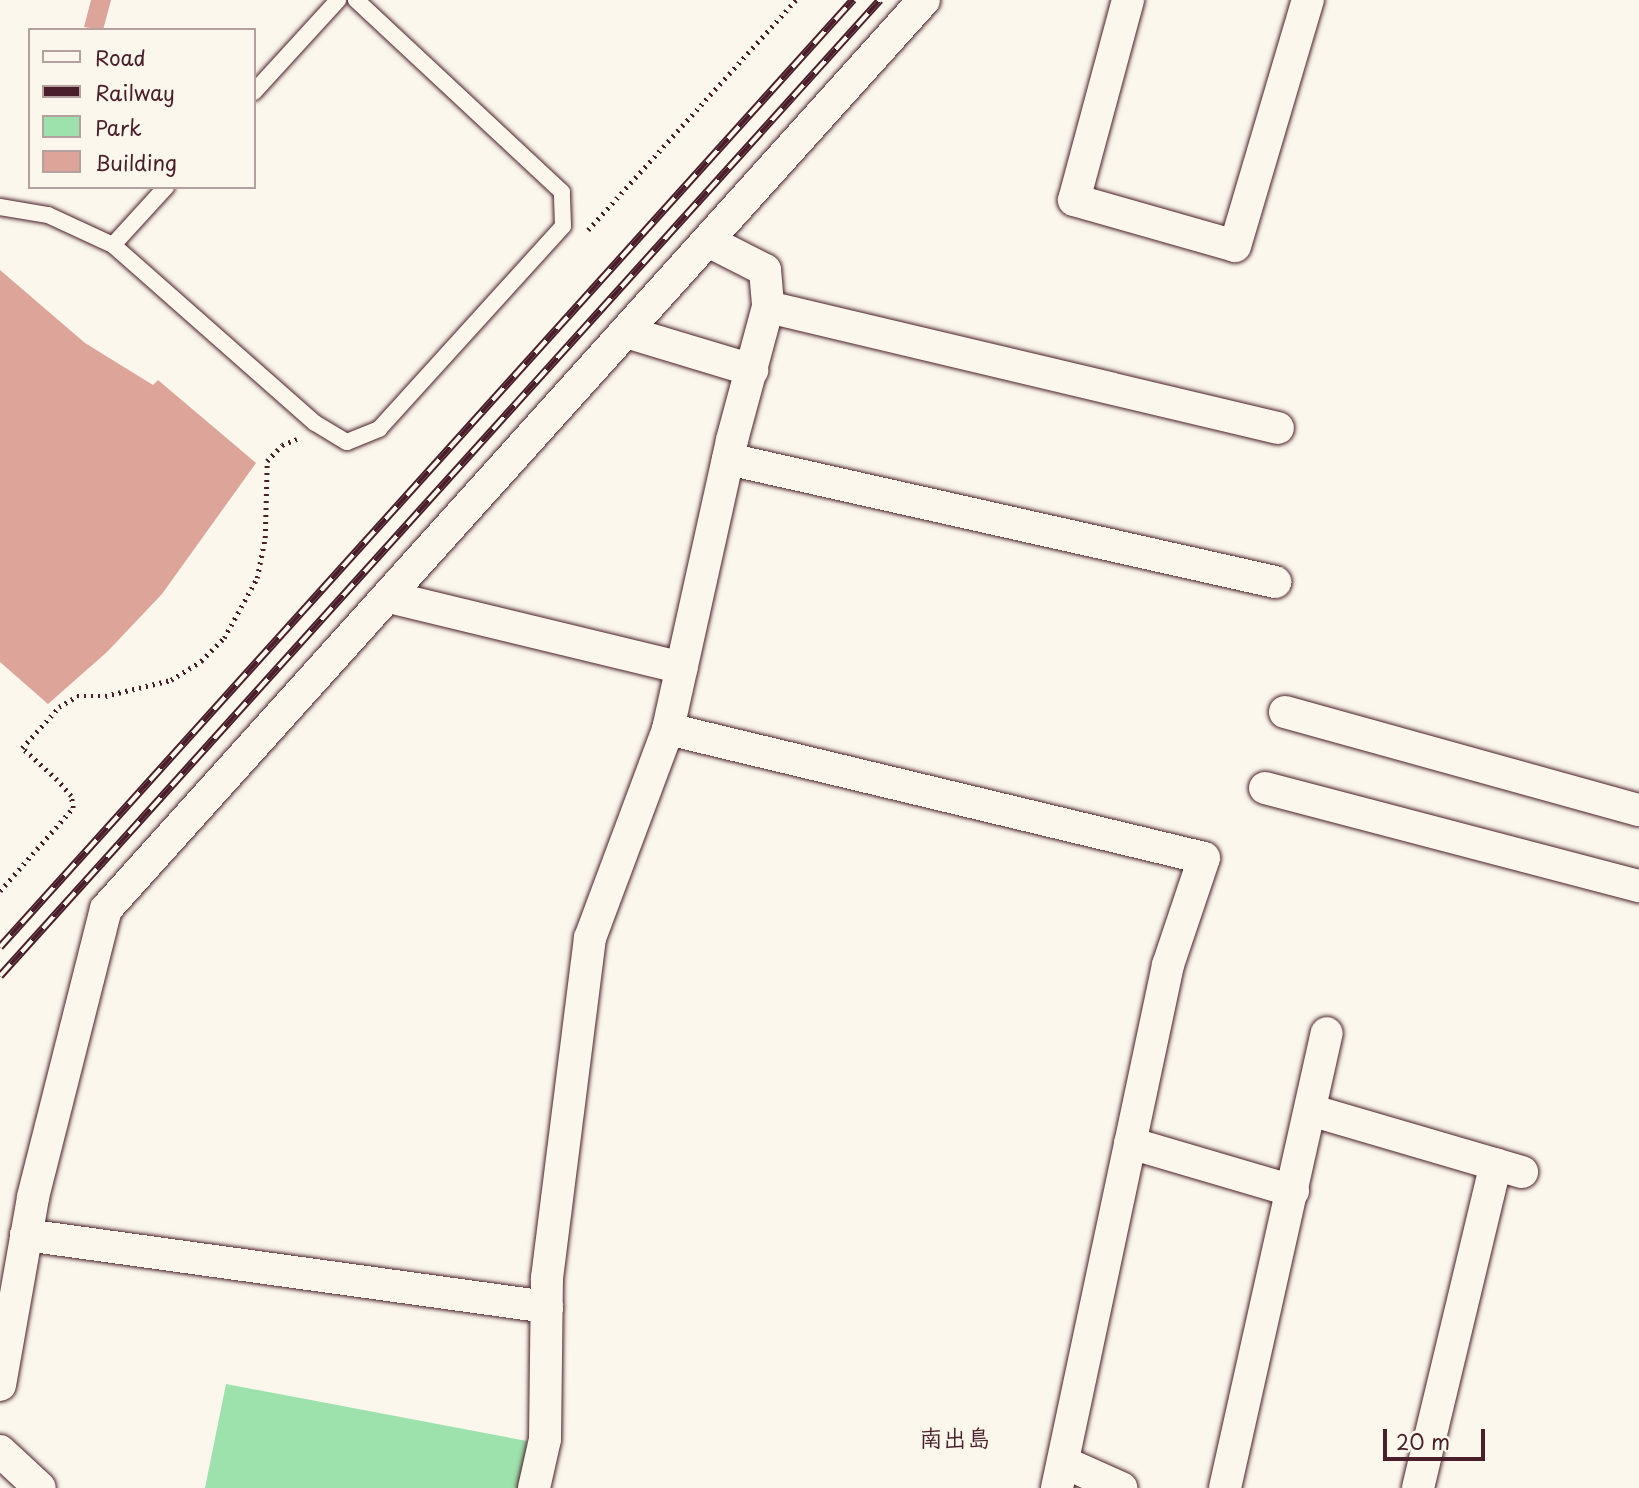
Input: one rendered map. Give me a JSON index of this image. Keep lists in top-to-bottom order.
{
  "districts": ["南出島"],
  "legend": [
    "Road",
    "Railway",
    "Park",
    "Building"
  ],
  "scale_bar": "20 m"
}
